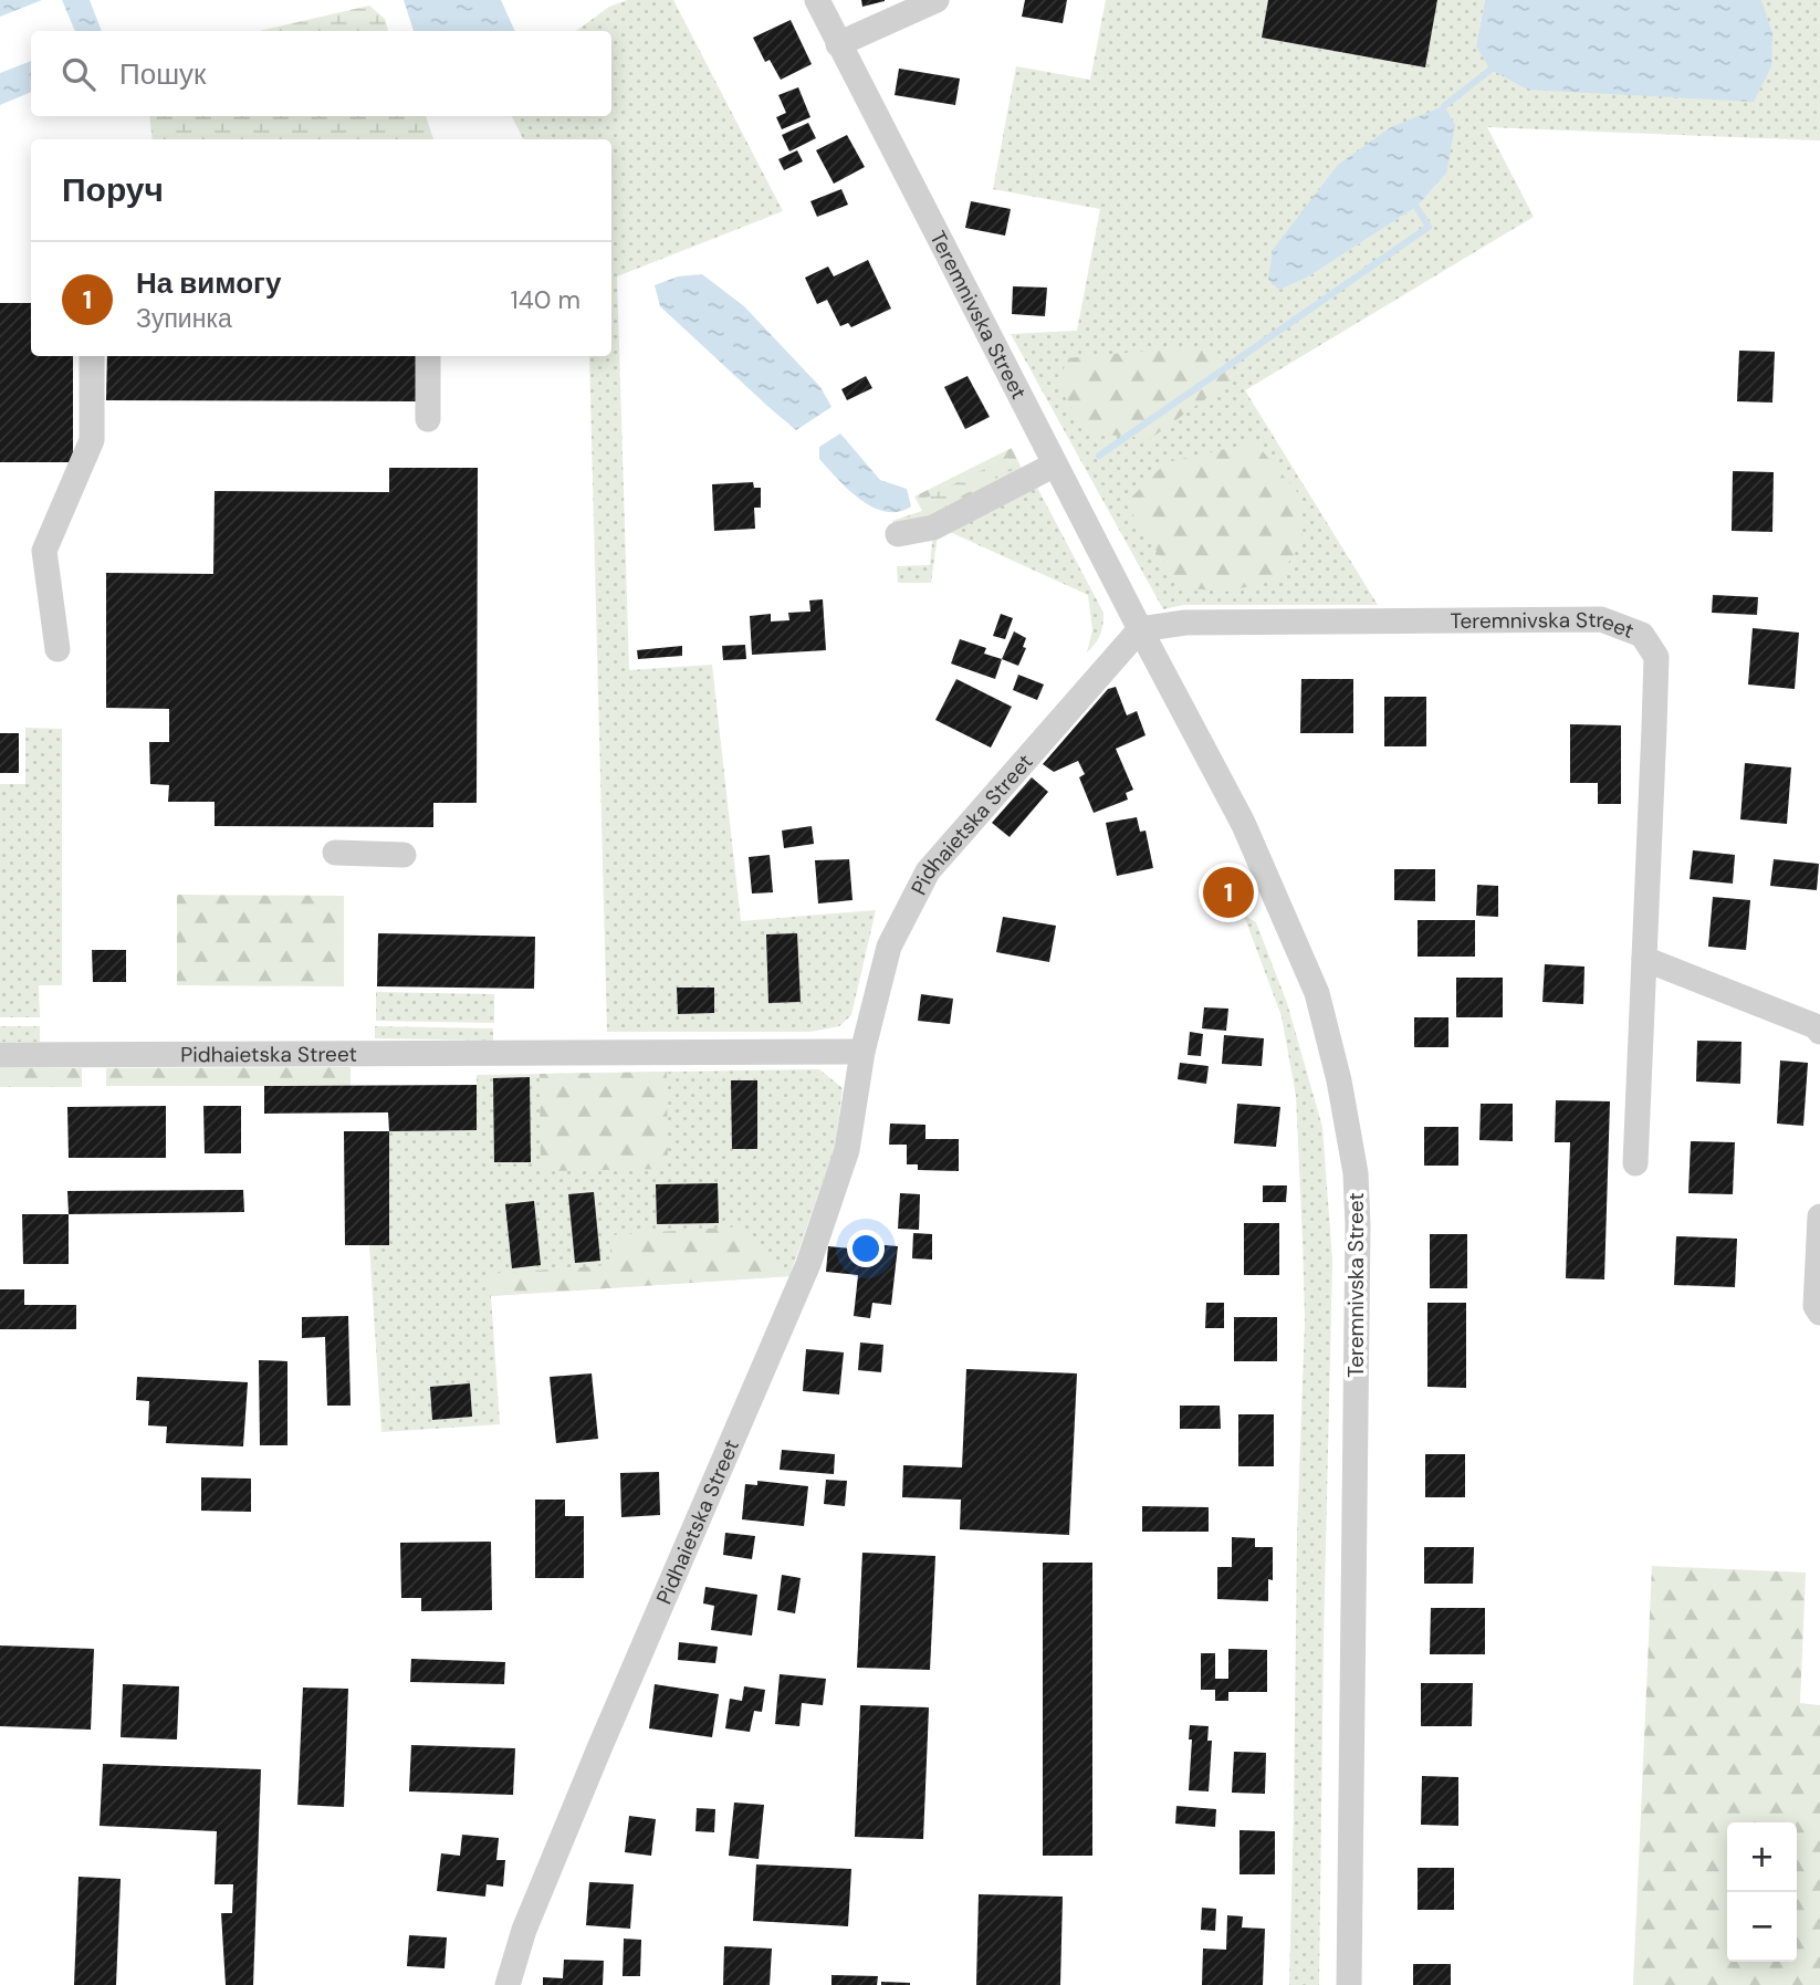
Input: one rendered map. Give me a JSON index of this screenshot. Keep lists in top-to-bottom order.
{
  "streets": {
    "street": ["Teremnivska Street", "Pidhaietska Street"]
  },
  "crossings": [
    ["Teremnivska Street", "Pidhaietska Street"]
  ],
  "page": {
    "search": "Пошук",
    "heading": "Поруч",
    "list": [
      {
        "mark": "1",
        "name": "На вимогу",
        "note": "Зупинка",
        "value": "140 m"
      }
    ],
    "pins": "1",
    "map_buttons": ["+", "−"]
  }
}
